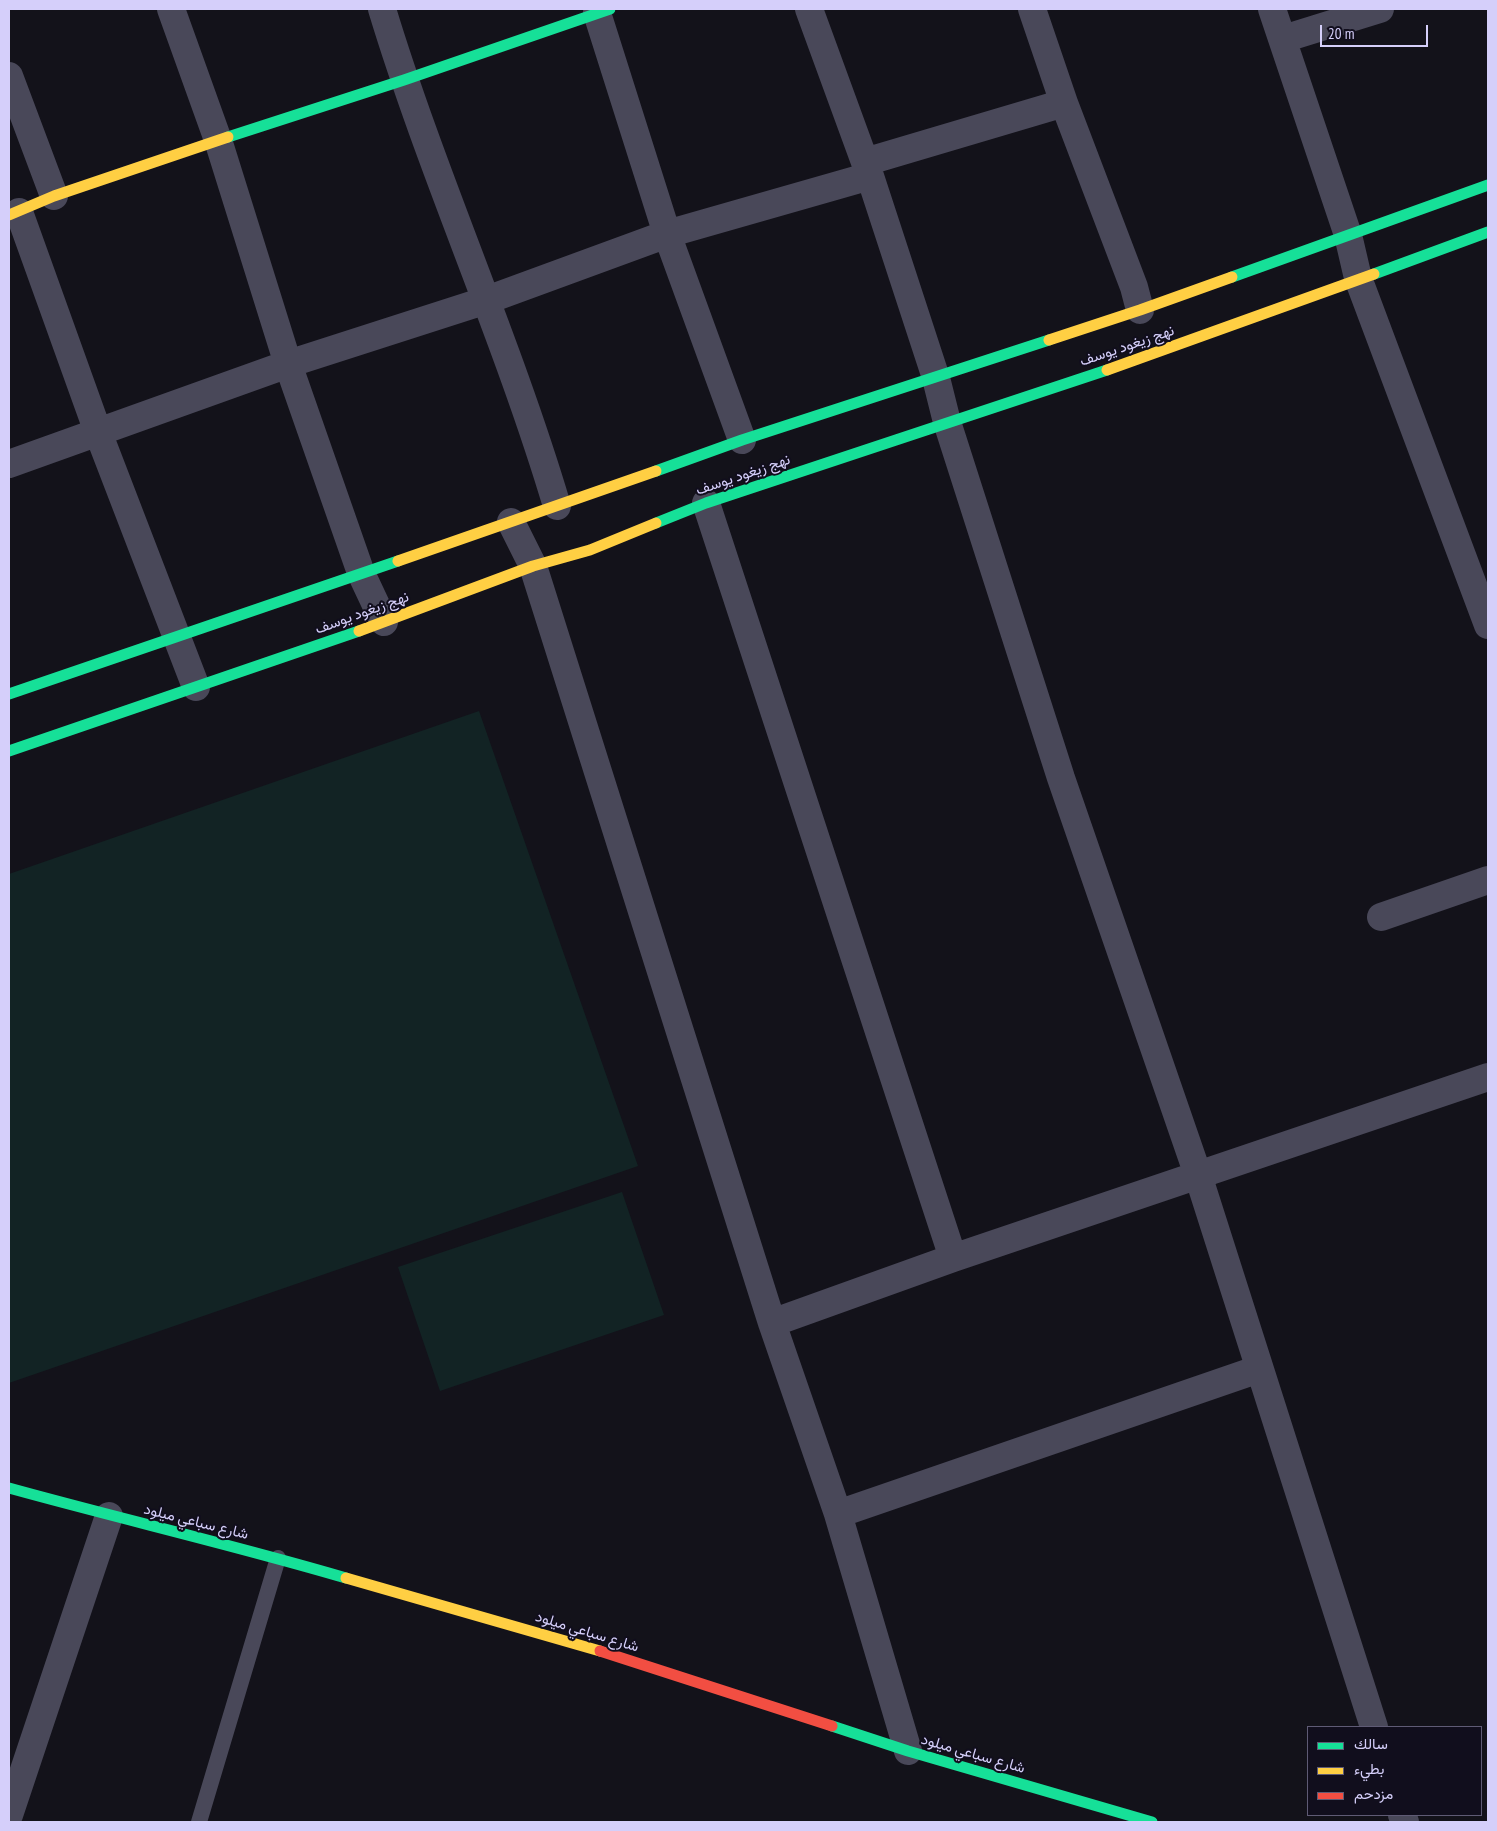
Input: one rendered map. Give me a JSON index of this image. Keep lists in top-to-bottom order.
{
  "streets": {
    "main road": ["نهج زيغود يوسف", "شارع سباعي ميلود"]
  },
  "legend": ["سالك", "بطيء", "مزدحم"],
  "scale_bar": "20 m"
}
